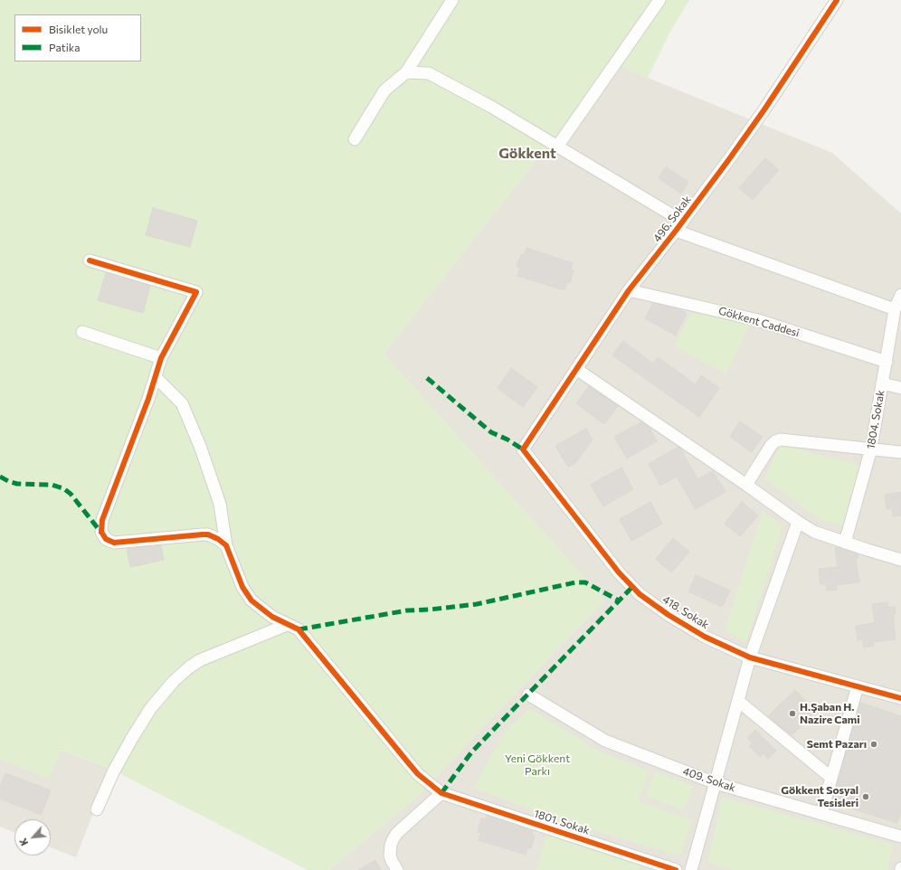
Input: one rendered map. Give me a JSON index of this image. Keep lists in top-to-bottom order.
{
  "streets": {
    "street": [
      "496. Sokak",
      "Gökkent Caddesi",
      "1804. Sokak",
      "418. Sokak",
      "409. Sokak",
      "1801. Sokak"
    ]
  },
  "crossings": [
    ["496. Sokak", "Gökkent Caddesi"],
    ["496. Sokak", "418. Sokak"],
    ["Gökkent Caddesi", "1804. Sokak"]
  ],
  "districts": ["Gökkent"],
  "parks": ["Yeni Gökkent Parkı"],
  "places": ["H.Şaban H. Nazire Cami", "Semt Pazarı", "Gökkent Sosyal Tesisleri"],
  "legend": ["Bisiklet yolu", "Patika"],
  "north": "bottom left"
}
